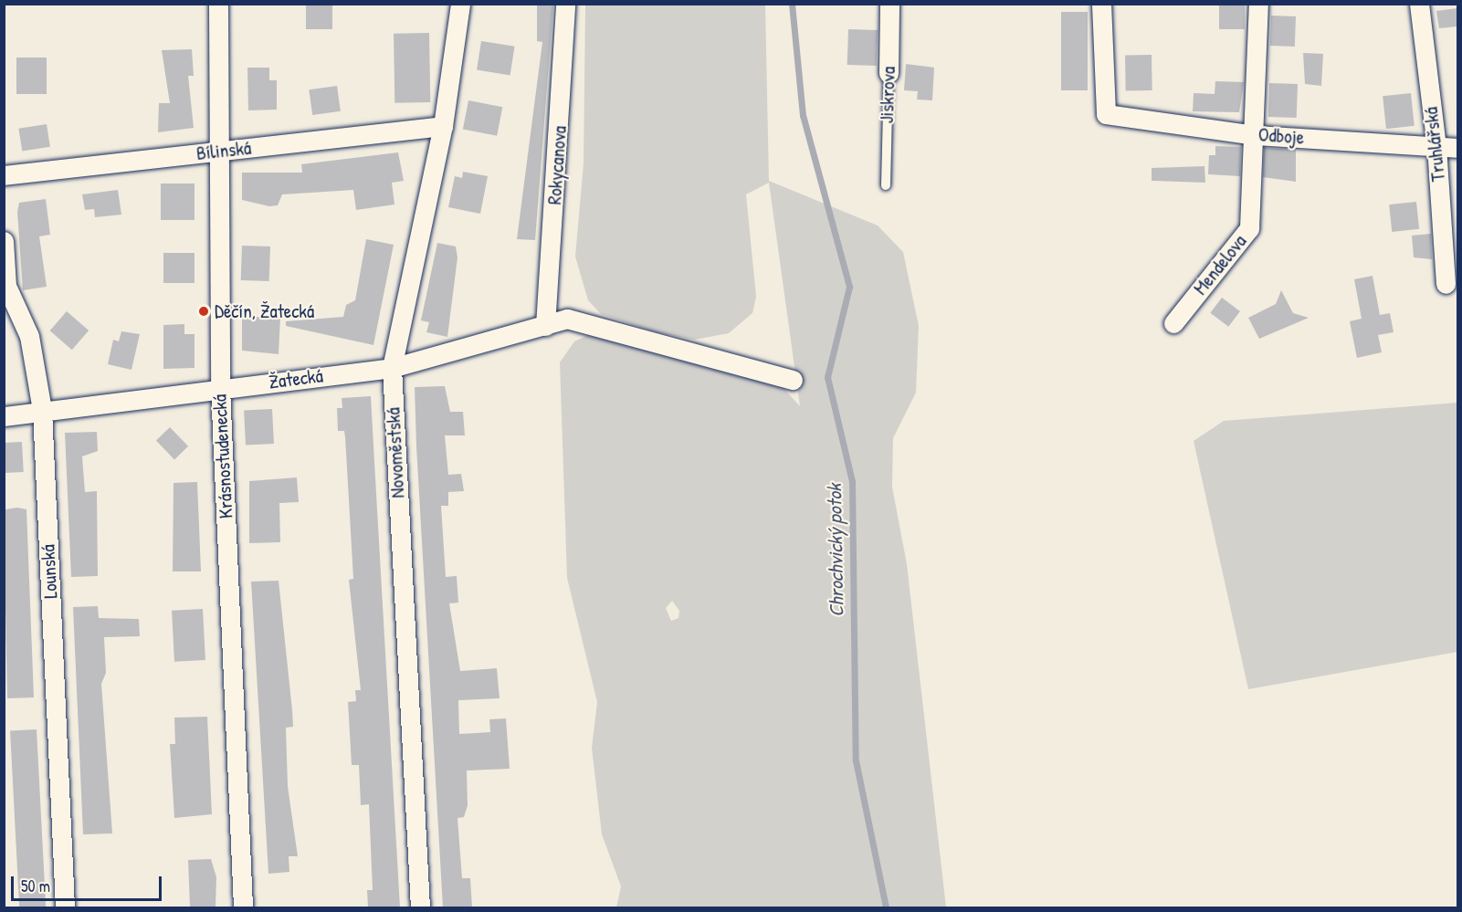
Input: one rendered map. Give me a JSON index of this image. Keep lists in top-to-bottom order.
{
  "streets": {
    "street": [
      "Jiskrova",
      "Odboje",
      "Truhlářská",
      "Bílinská",
      "Rokycanova",
      "Mendelova",
      "Žatecká",
      "Novoměstská",
      "Krásnostudenecká",
      "Lounská"
    ]
  },
  "crossings": [
    ["Odboje", "Truhlářská"],
    ["Odboje", "Mendelova"],
    ["Bílinská", "Novoměstská"],
    ["Bílinská", "Krásnostudenecká"],
    ["Rokycanova", "Žatecká"],
    ["Žatecká", "Novoměstská"],
    ["Žatecká", "Krásnostudenecká"],
    ["Žatecká", "Lounská"]
  ],
  "water": ["Chrochvický potok"],
  "places": ["Děčín, Žatecká"],
  "scale_bar": "50 m"
}
